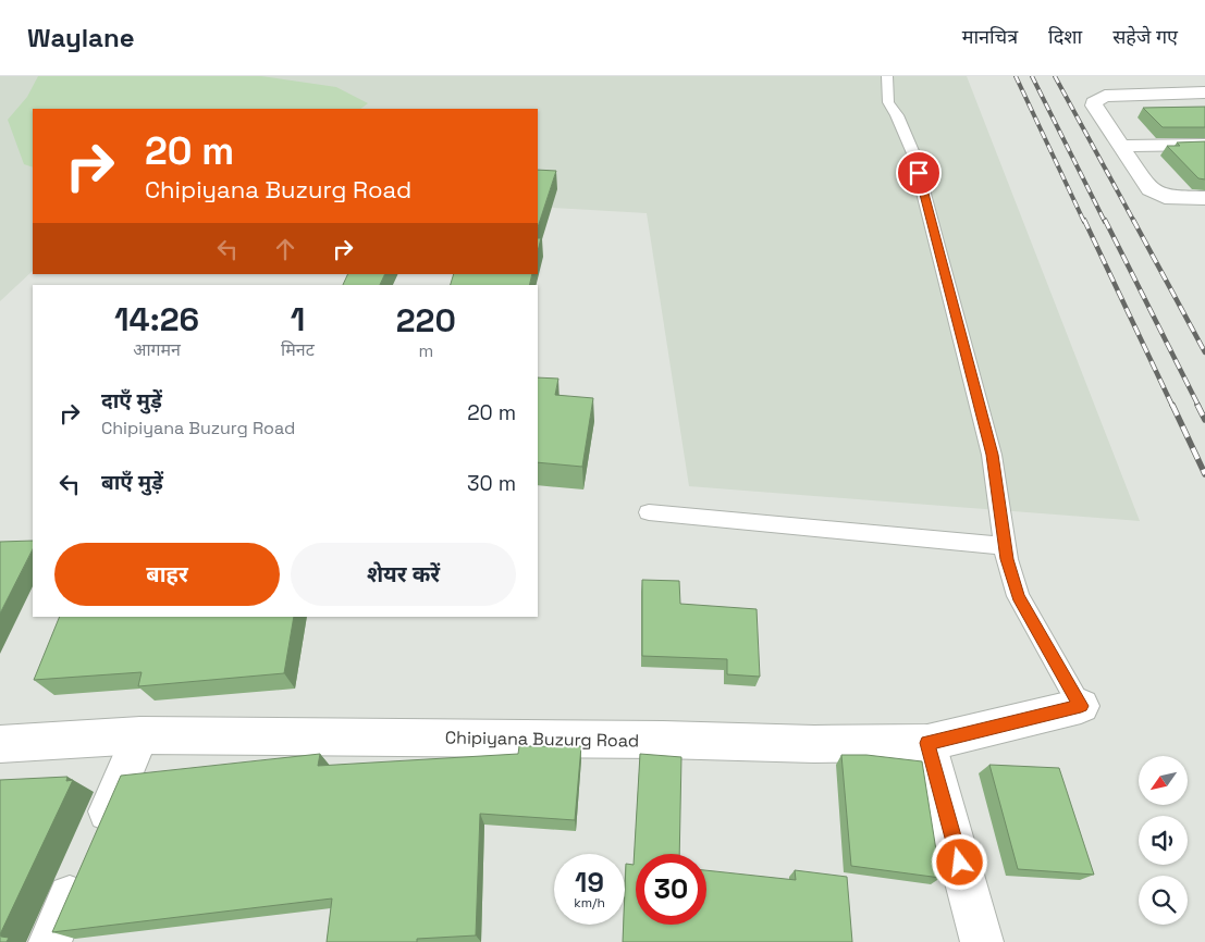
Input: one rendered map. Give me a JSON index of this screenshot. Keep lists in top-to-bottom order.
{
  "streets": {
    "street": ["Chipiyana Buzurg Road"]
  },
  "north": "bottom left",
  "page": {
    "header": "Waylane",
    "nav": ["मानचित्र", "दिशा", "सहेजे गए"],
    "turn": ["20 m", "Chipiyana Buzurg Road"],
    "eta": [
      "14:26",
      "आगमन",
      "1",
      "मिनट",
      "220",
      "m"
    ],
    "list": [
      {
        "name": "दाएँ मुड़ें",
        "note": "Chipiyana Buzurg Road",
        "value": "20 m"
      },
      {
        "name": "बाएँ मुड़ें",
        "value": "30 m"
      }
    ],
    "buttons": ["बाहर", "शेयर करें"],
    "speed": "19 km/h",
    "limit": "30"
  }
}
